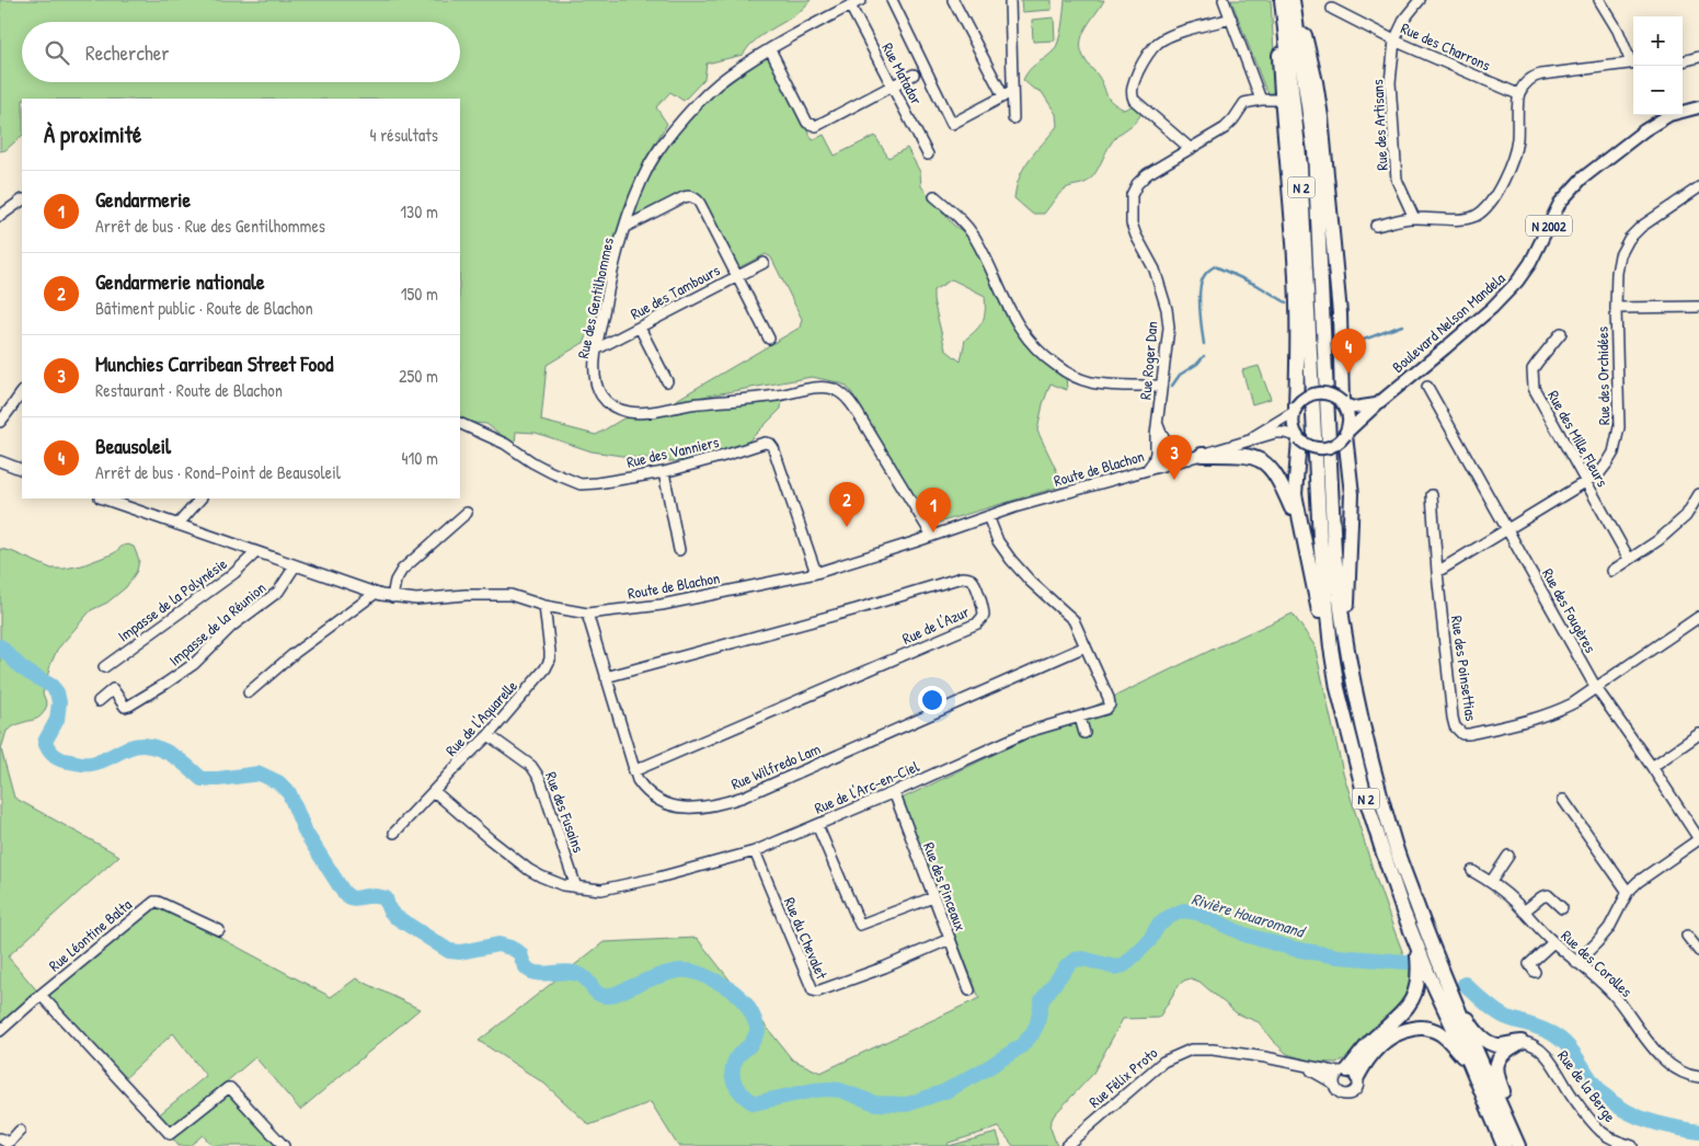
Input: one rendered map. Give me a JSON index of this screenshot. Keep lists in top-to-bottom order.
{
  "streets": {
    "highway": ["N 2"],
    "main road": ["N 2002", "Boulevard Nelson Mandela"],
    "street": [
      "Rue des Charrons",
      "Rue Matador",
      "Rue des Artisans",
      "Rue des Tambours",
      "Rue des Gentilhommes",
      "Rue Roger Dan",
      "Rue des Orchidées",
      "Rue des Mille Fleurs",
      "Rue des Vanniers",
      "Route de Blachon",
      "Impasse de la Polynésie",
      "Rue des Fougères",
      "Impasse de la Réunion",
      "Rue de l'Azur",
      "Rue des Poinsettias",
      "Rue de l'Aquarelle",
      "Rue Wilfredo Lam",
      "Rue de l'Arc-en-Ciel",
      "Rue des Fusains",
      "Rue des Pinceaux",
      "Rue Léontine Balta",
      "Rue du Chevalet",
      "Rue des Corolles",
      "Rue Félix Proto",
      "Rue de la Berge"
    ]
  },
  "crossings": [
    ["Rue des Charrons", "Rue des Artisans"],
    ["Rue Matador", "Rue des Gentilhommes"],
    ["Rue des Tambours", "Rue des Gentilhommes"],
    ["Rue des Gentilhommes", "Route de Blachon"],
    ["Boulevard Nelson Mandela", "Route de Blachon"],
    ["Rue Roger Dan", "Route de Blachon"],
    ["Rue des Orchidées", "Rue des Mille Fleurs"],
    ["Rue des Orchidées", "Rue des Fougères"],
    ["Rue des Orchidées", "Rue des Poinsettias"],
    ["Rue des Vanniers", "Route de Blachon"],
    ["Route de Blachon", "Impasse de la Polynésie"],
    ["Route de Blachon", "Impasse de la Réunion"],
    ["Route de Blachon", "Rue de l'Aquarelle"],
    ["Route de Blachon", "Rue Wilfredo Lam"],
    ["Route de Blachon", "Rue de l'Arc-en-Ciel"],
    ["Rue des Fougères", "Rue des Poinsettias"],
    ["Rue de l'Azur", "Rue Wilfredo Lam"],
    ["Rue de l'Aquarelle", "Rue de l'Arc-en-Ciel"],
    ["Rue de l'Aquarelle", "Rue des Fusains"],
    ["Rue Wilfredo Lam", "Rue de l'Arc-en-Ciel"],
    ["Rue de l'Arc-en-Ciel", "Rue des Fusains"],
    ["Rue de l'Arc-en-Ciel", "Rue des Pinceaux"],
    ["Rue de l'Arc-en-Ciel", "Rue du Chevalet"],
    ["Rue des Pinceaux", "Rue du Chevalet"]
  ],
  "water": ["Rivière Houaromand"],
  "page": {
    "map_buttons": ["+", "−"],
    "search": "Rechercher",
    "heading": ["À proximité", "4 résultats"],
    "list": [
      {
        "mark": "1",
        "name": "Gendarmerie",
        "note": "Arrêt de bus · Rue des Gentilhommes",
        "value": "130 m"
      },
      {
        "mark": "2",
        "name": "Gendarmerie nationale",
        "note": "Bâtiment public · Route de Blachon",
        "value": "150 m"
      },
      {
        "mark": "3",
        "name": "Munchies Carribean Street Food",
        "note": "Restaurant · Route de Blachon",
        "value": "250 m"
      },
      {
        "mark": "4",
        "name": "Beausoleil",
        "note": "Arrêt de bus · Rond-Point de Beausoleil",
        "value": "410 m"
      }
    ],
    "pins": [
      "4",
      "3",
      "2",
      "1"
    ]
  }
}
